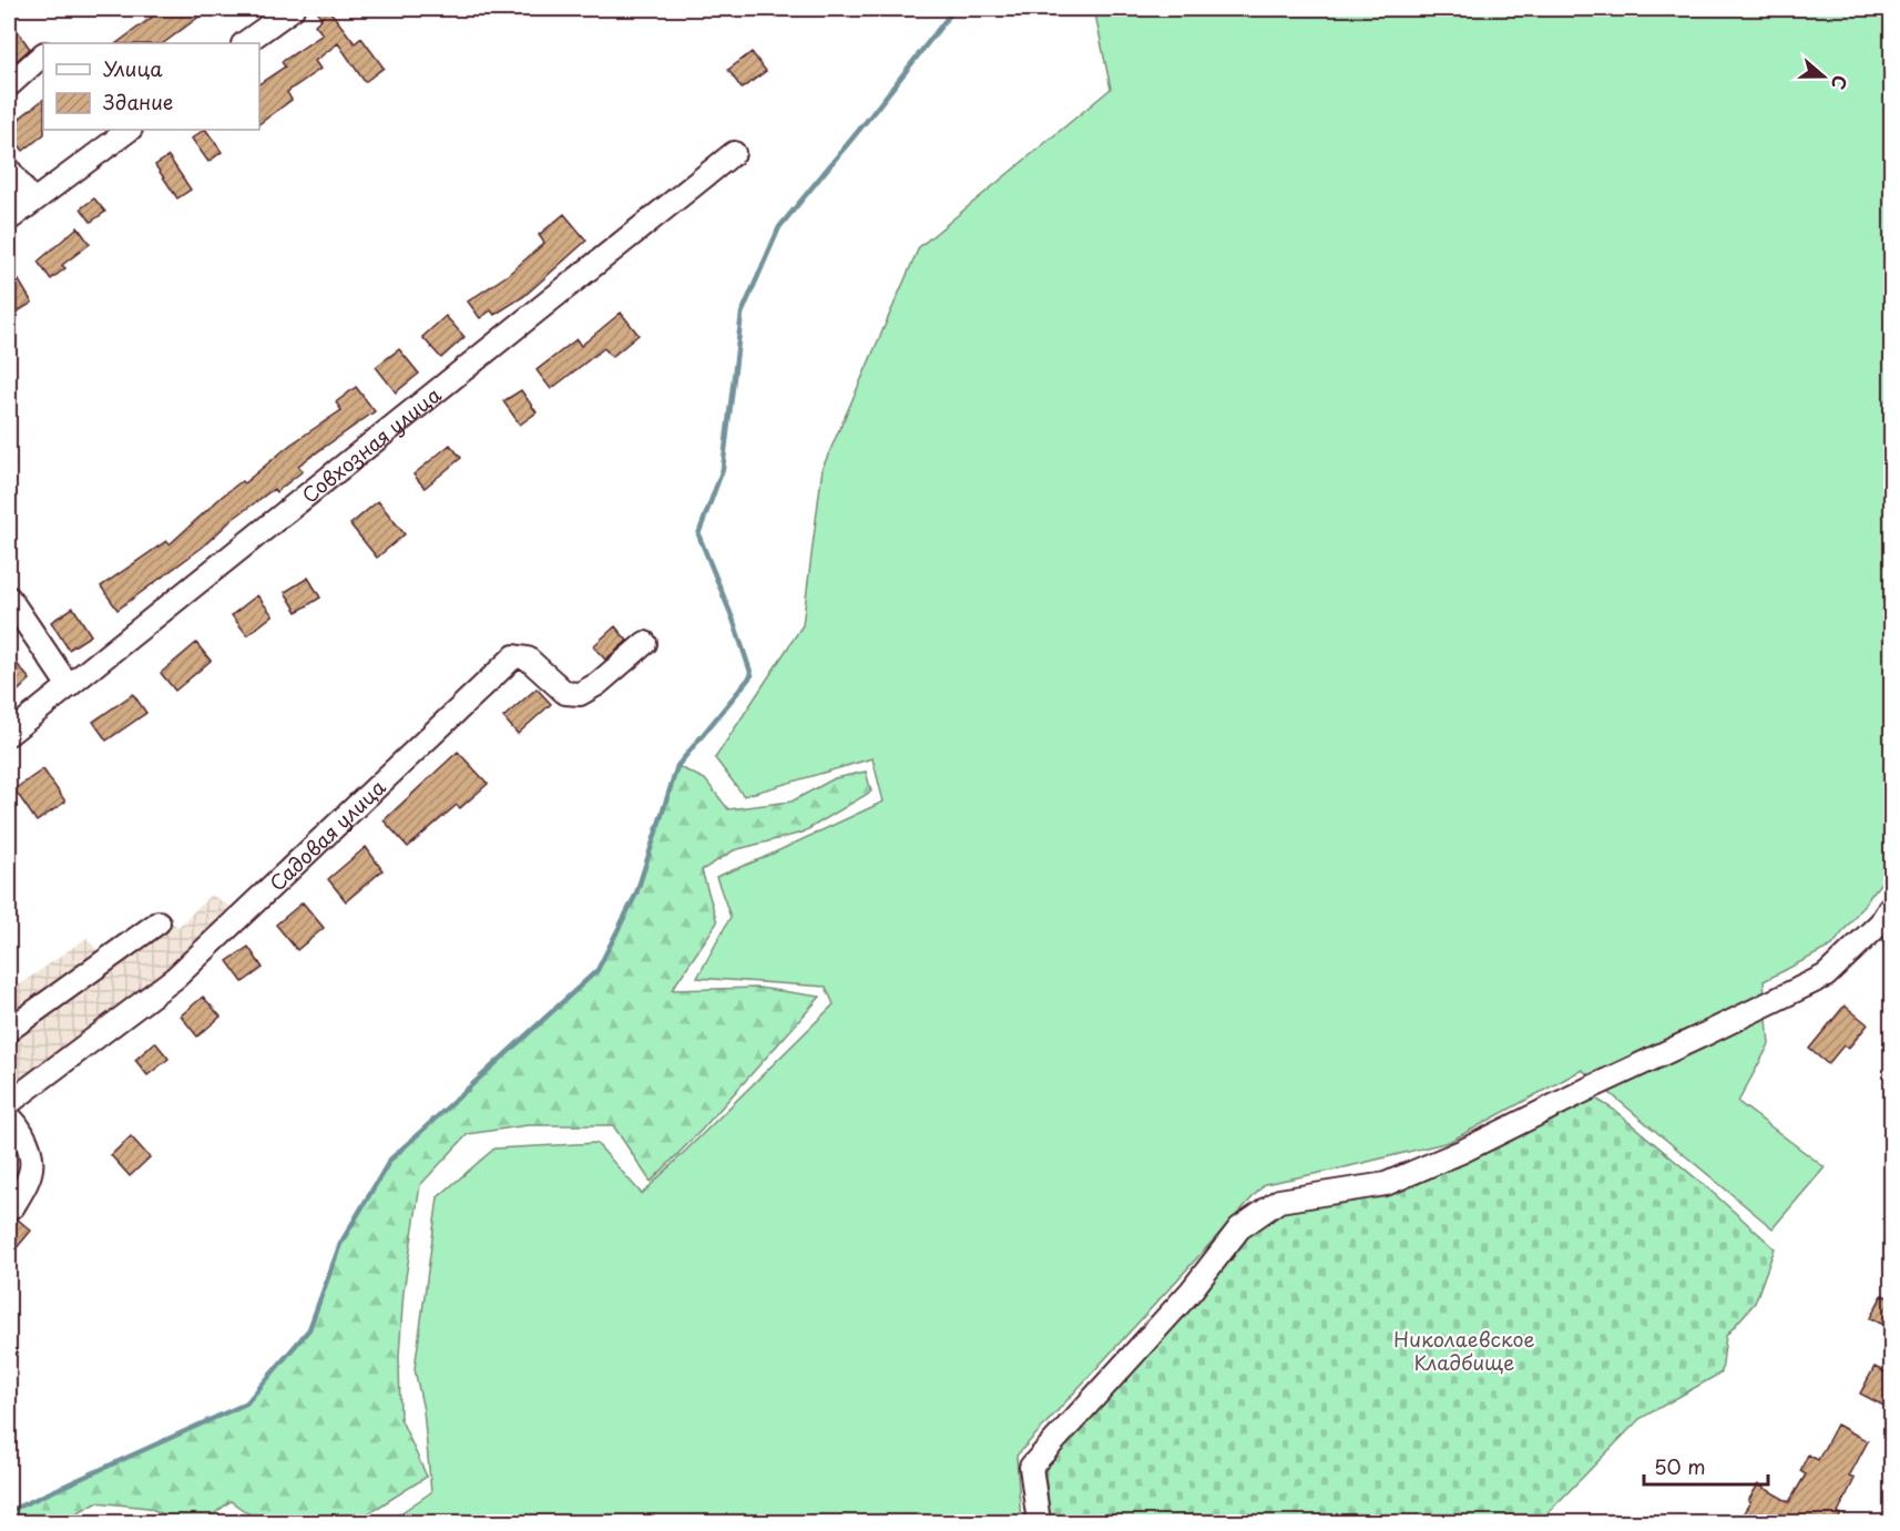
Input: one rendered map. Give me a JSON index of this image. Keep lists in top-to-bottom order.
{
  "streets": {
    "street": ["Совхозная улица", "Садовая улица"]
  },
  "parks": ["Николаевское Кладбище"],
  "legend": ["Улица", "Здание"],
  "scale_bar": "50 m",
  "north": "right"
}
